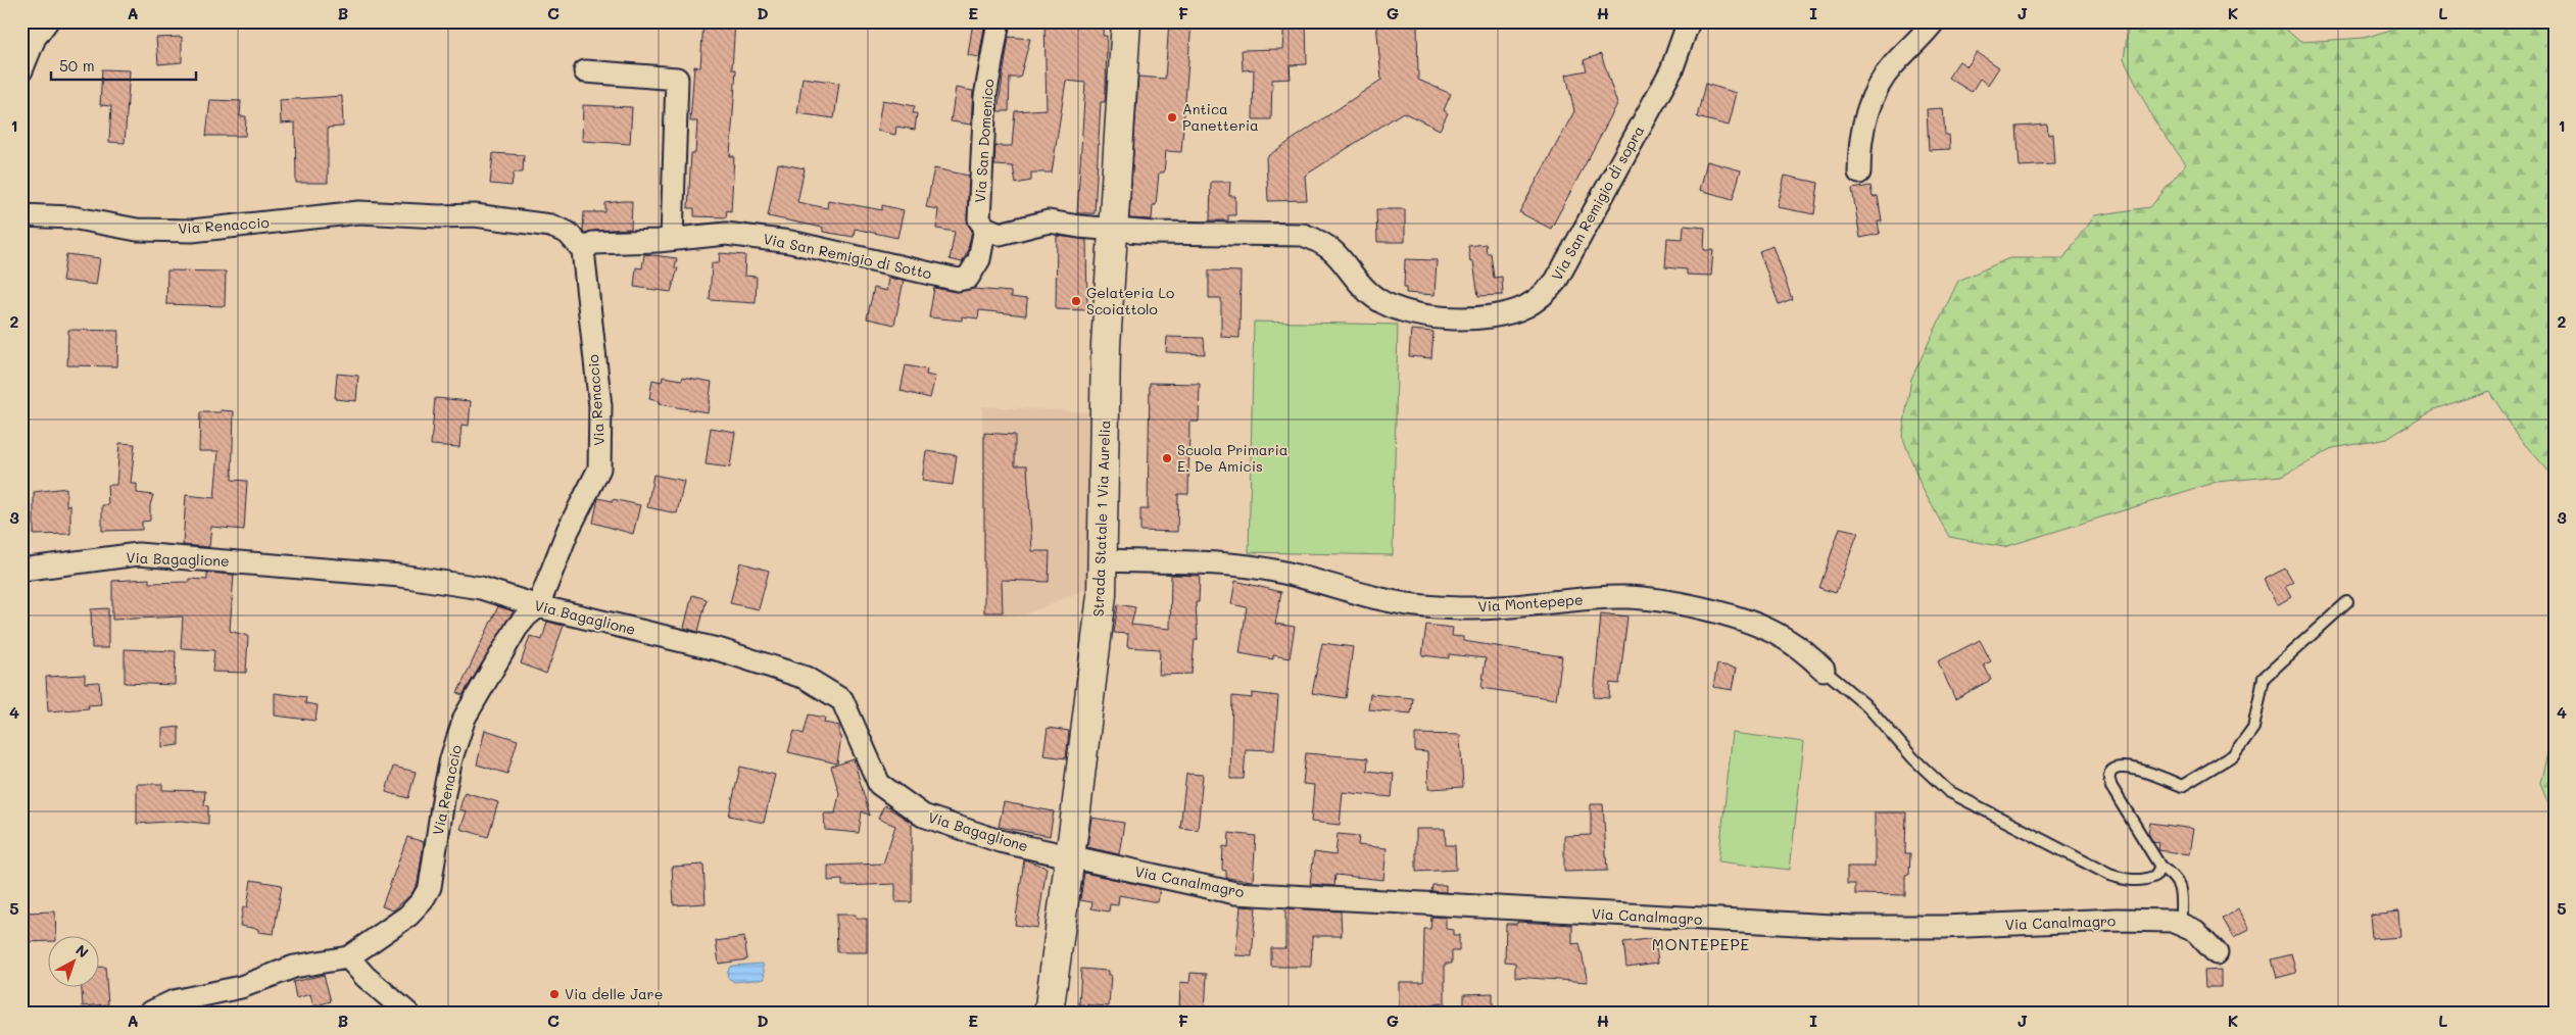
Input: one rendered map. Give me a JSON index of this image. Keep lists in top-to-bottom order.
{
  "streets": {
    "main road": ["Strada Statale 1 Via Aurelia"],
    "street": [
      "Via San Domenico",
      "Via San Remigio di sopra",
      "Via Renaccio",
      "Via San Remigio di Sotto",
      "Via Bagaglione",
      "Via Montepepe",
      "Via Canalmagro"
    ]
  },
  "crossings": [
    ["Via San Domenico", "Via San Remigio di Sotto"],
    ["Via San Remigio di sopra", "Strada Statale 1 Via Aurelia"],
    ["Via Renaccio", "Via San Remigio di Sotto"],
    ["Via Renaccio", "Via Bagaglione"],
    ["Strada Statale 1 Via Aurelia", "Via Bagaglione"],
    ["Strada Statale 1 Via Aurelia", "Via Montepepe"],
    ["Strada Statale 1 Via Aurelia", "Via Canalmagro"],
    ["Via Bagaglione", "Via Canalmagro"]
  ],
  "districts": ["MONTEPEPE"],
  "places": [
    "Antica Panetteria",
    "Gelateria Lo Scoiattolo",
    "Scuola Primaria E. De Amicis",
    "Via delle Jare"
  ],
  "scale_bar": "50 m",
  "north": "top right",
  "grid": {
    "columns": [
      "A",
      "B",
      "C",
      "D",
      "E",
      "F",
      "G",
      "H",
      "I",
      "J",
      "K",
      "L"
    ],
    "rows": [
      "1",
      "2",
      "3",
      "4",
      "5"
    ]
  }
}
